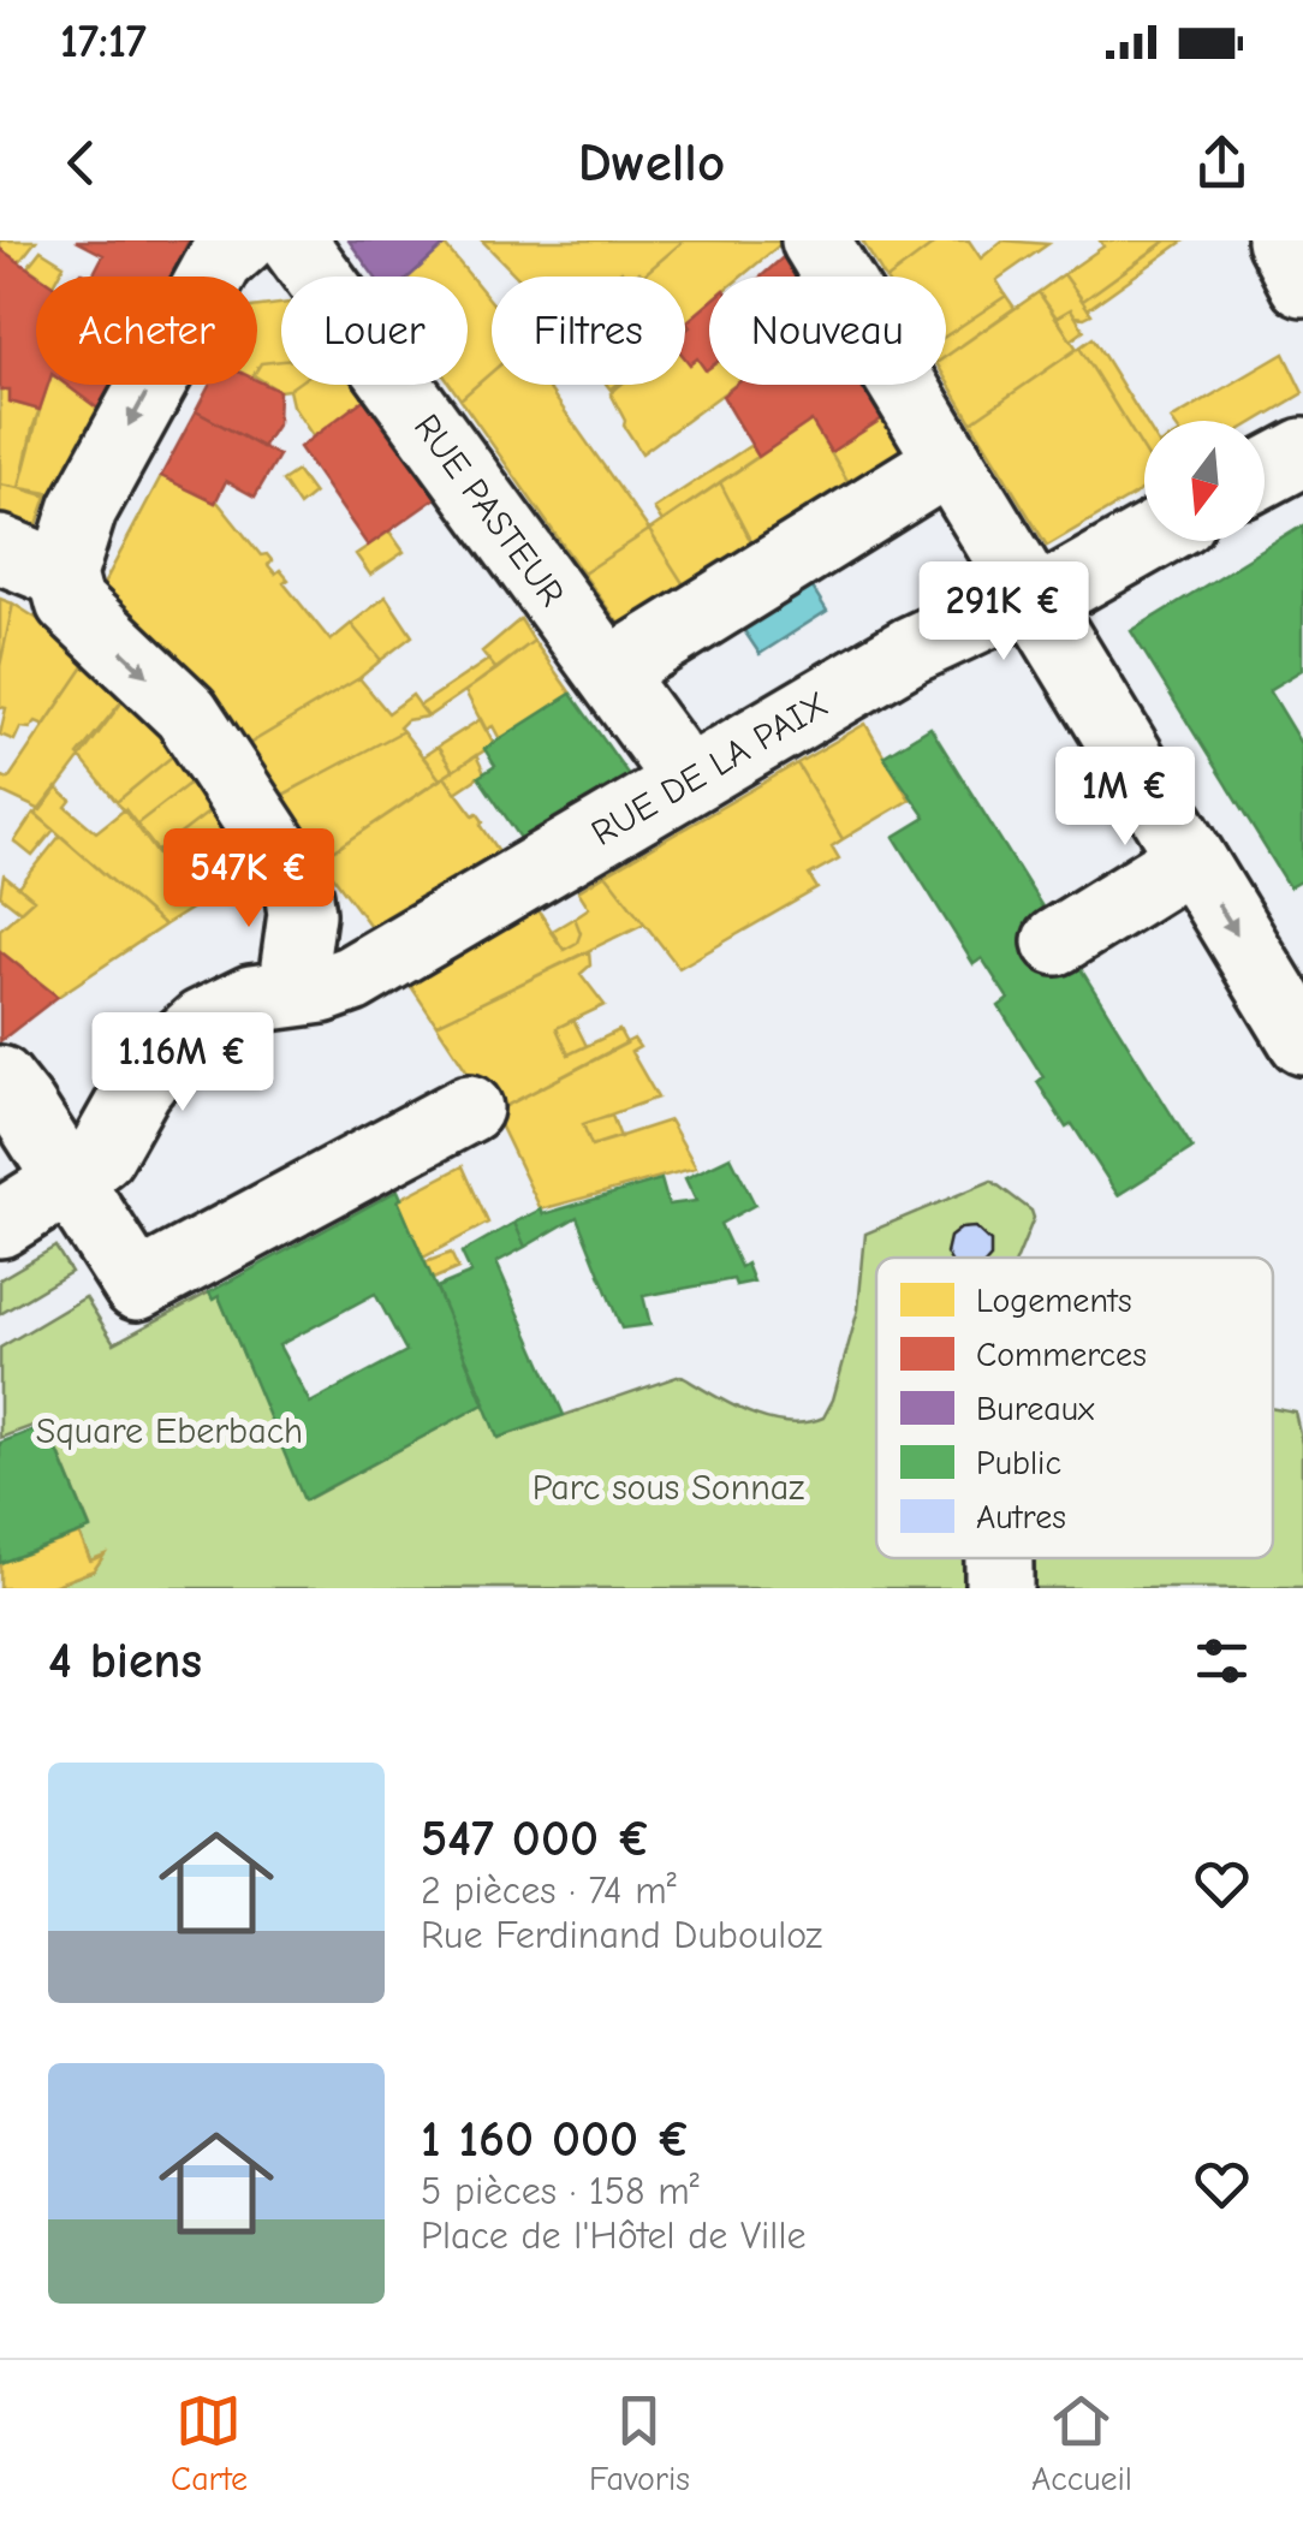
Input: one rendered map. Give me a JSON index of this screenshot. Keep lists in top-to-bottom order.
{
  "streets": {
    "street": ["RUE PASTEUR", "RUE DE LA PAIX"]
  },
  "crossings": [
    ["RUE PASTEUR", "RUE DE LA PAIX"]
  ],
  "parks": ["Square Eberbach", "Parc sous Sonnaz"],
  "legend": [
    "Logements",
    "Commerces",
    "Bureaux",
    "Public",
    "Autres"
  ],
  "north": "bottom",
  "page": {
    "status": "17:17",
    "header": "Dwello",
    "chip": [
      "Acheter",
      "Louer",
      "Filtres",
      "Nouveau"
    ],
    "price": [
      "291K €",
      "1M €",
      "547K €",
      "1.16M €"
    ],
    "heading": "4 biens",
    "list": [
      {
        "name": "547 000 €",
        "note": "2 pièces · 74 m² · Rue Ferdinand Dubouloz"
      },
      {
        "name": "1 160 000 €",
        "note": "5 pièces · 158 m² · Place de l'Hôtel de Ville"
      }
    ],
    "tabs": ["Carte", "Favoris", "Accueil"]
  }
}
